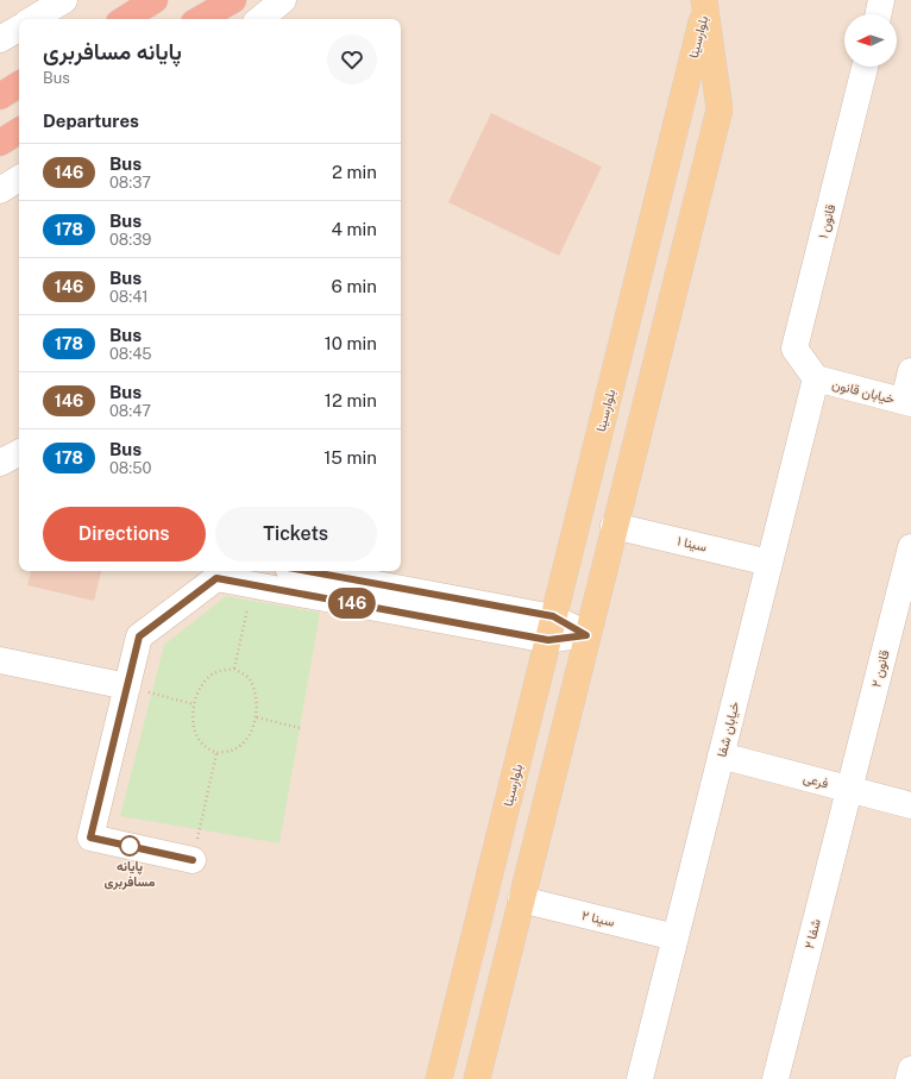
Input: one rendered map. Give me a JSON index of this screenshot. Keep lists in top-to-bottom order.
{
  "streets": {
    "main road": ["بلوارسینا"],
    "street": [
      "قانون ۱",
      "خیابان قانون",
      "سینا ۱",
      "قانون ۲",
      "خیابان شفا",
      "فرعی",
      "سینا ۲",
      "شفا ۲"
    ]
  },
  "crossings": [
    ["بلوارسینا", "سینا ۱"],
    ["بلوارسینا", "سینا ۲"],
    ["قانون ۱", "خیابان قانون"],
    ["قانون ۱", "خیابان شفا"],
    ["خیابان قانون", "خیابان شفا"],
    ["سینا ۱", "خیابان شفا"],
    ["قانون ۲", "فرعی"],
    ["قانون ۲", "شفا ۲"],
    ["خیابان شفا", "فرعی"],
    ["خیابان شفا", "سینا ۲"],
    ["فرعی", "شفا ۲"]
  ],
  "places": ["پایانه مسافربری"],
  "lines": ["bus line 146"],
  "north": "left",
  "page": {
    "on_map": "146",
    "heading": [
      ["پایانه مسافربری", "Bus"],
      "Departures"
    ],
    "list": [
      {
        "mark": "146",
        "name": "Bus",
        "note": "08:37",
        "value": "2 min"
      },
      {
        "mark": "178",
        "name": "Bus",
        "note": "08:39",
        "value": "4 min"
      },
      {
        "mark": "146",
        "name": "Bus",
        "note": "08:41",
        "value": "6 min"
      },
      {
        "mark": "178",
        "name": "Bus",
        "note": "08:45",
        "value": "10 min"
      },
      {
        "mark": "146",
        "name": "Bus",
        "note": "08:47",
        "value": "12 min"
      },
      {
        "mark": "178",
        "name": "Bus",
        "note": "08:50",
        "value": "15 min"
      }
    ],
    "buttons": ["Directions", "Tickets"]
  }
}
